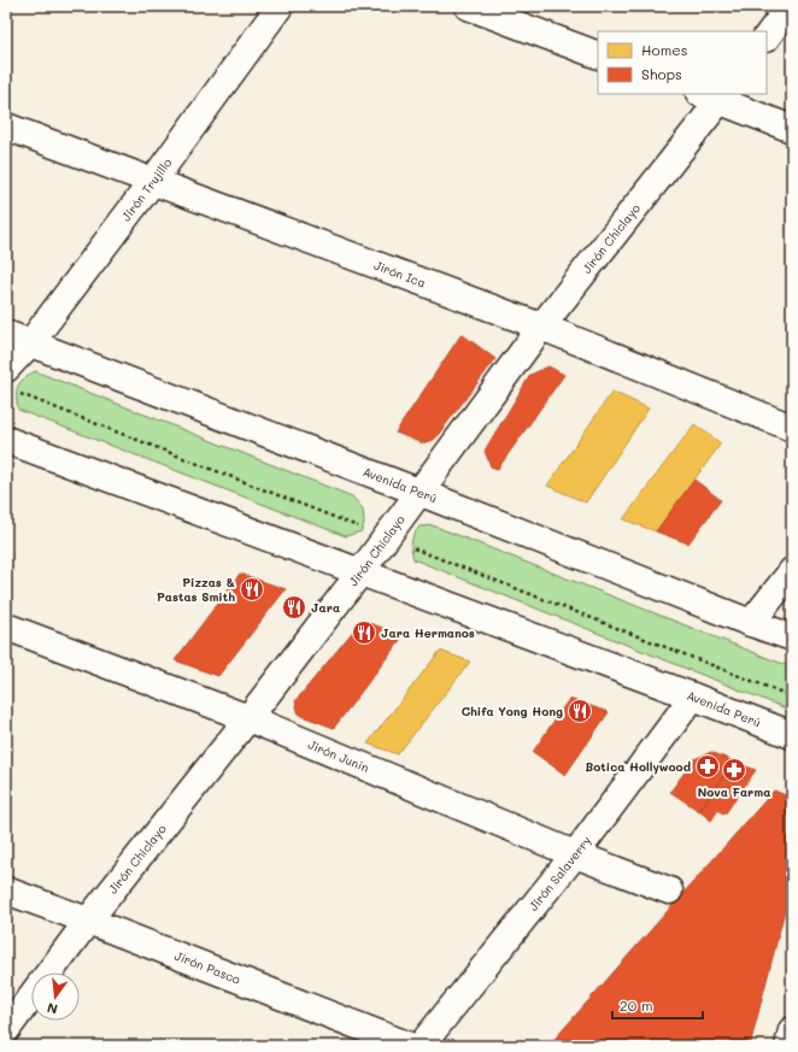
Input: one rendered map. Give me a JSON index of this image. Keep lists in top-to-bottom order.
{
  "streets": {
    "street": [
      "Jirón Trujillo",
      "Jirón Chiclayo",
      "Jirón Ica",
      "Avenida Perú",
      "Jirón Junín",
      "Jirón Salaverry",
      "Jirón Pasco"
    ]
  },
  "crossings": [
    ["Jirón Trujillo", "Jirón Ica"],
    ["Jirón Trujillo", "Avenida Perú"],
    ["Jirón Chiclayo", "Jirón Ica"],
    ["Jirón Chiclayo", "Avenida Perú"],
    ["Jirón Chiclayo", "Jirón Junín"],
    ["Jirón Chiclayo", "Jirón Pasco"],
    ["Avenida Perú", "Jirón Salaverry"],
    ["Jirón Junín", "Jirón Salaverry"]
  ],
  "places": {
    "restaurant": [
      "Pizzas & Pastas Smith",
      "Jara",
      "Jara Hermanos",
      "Chifa Yong Hong"
    ],
    "pharmacy": ["Botica Hollywood", "Nova Farma"]
  },
  "legend": ["Homes", "Shops"],
  "scale_bar": "20 m",
  "north": "bottom"
}
